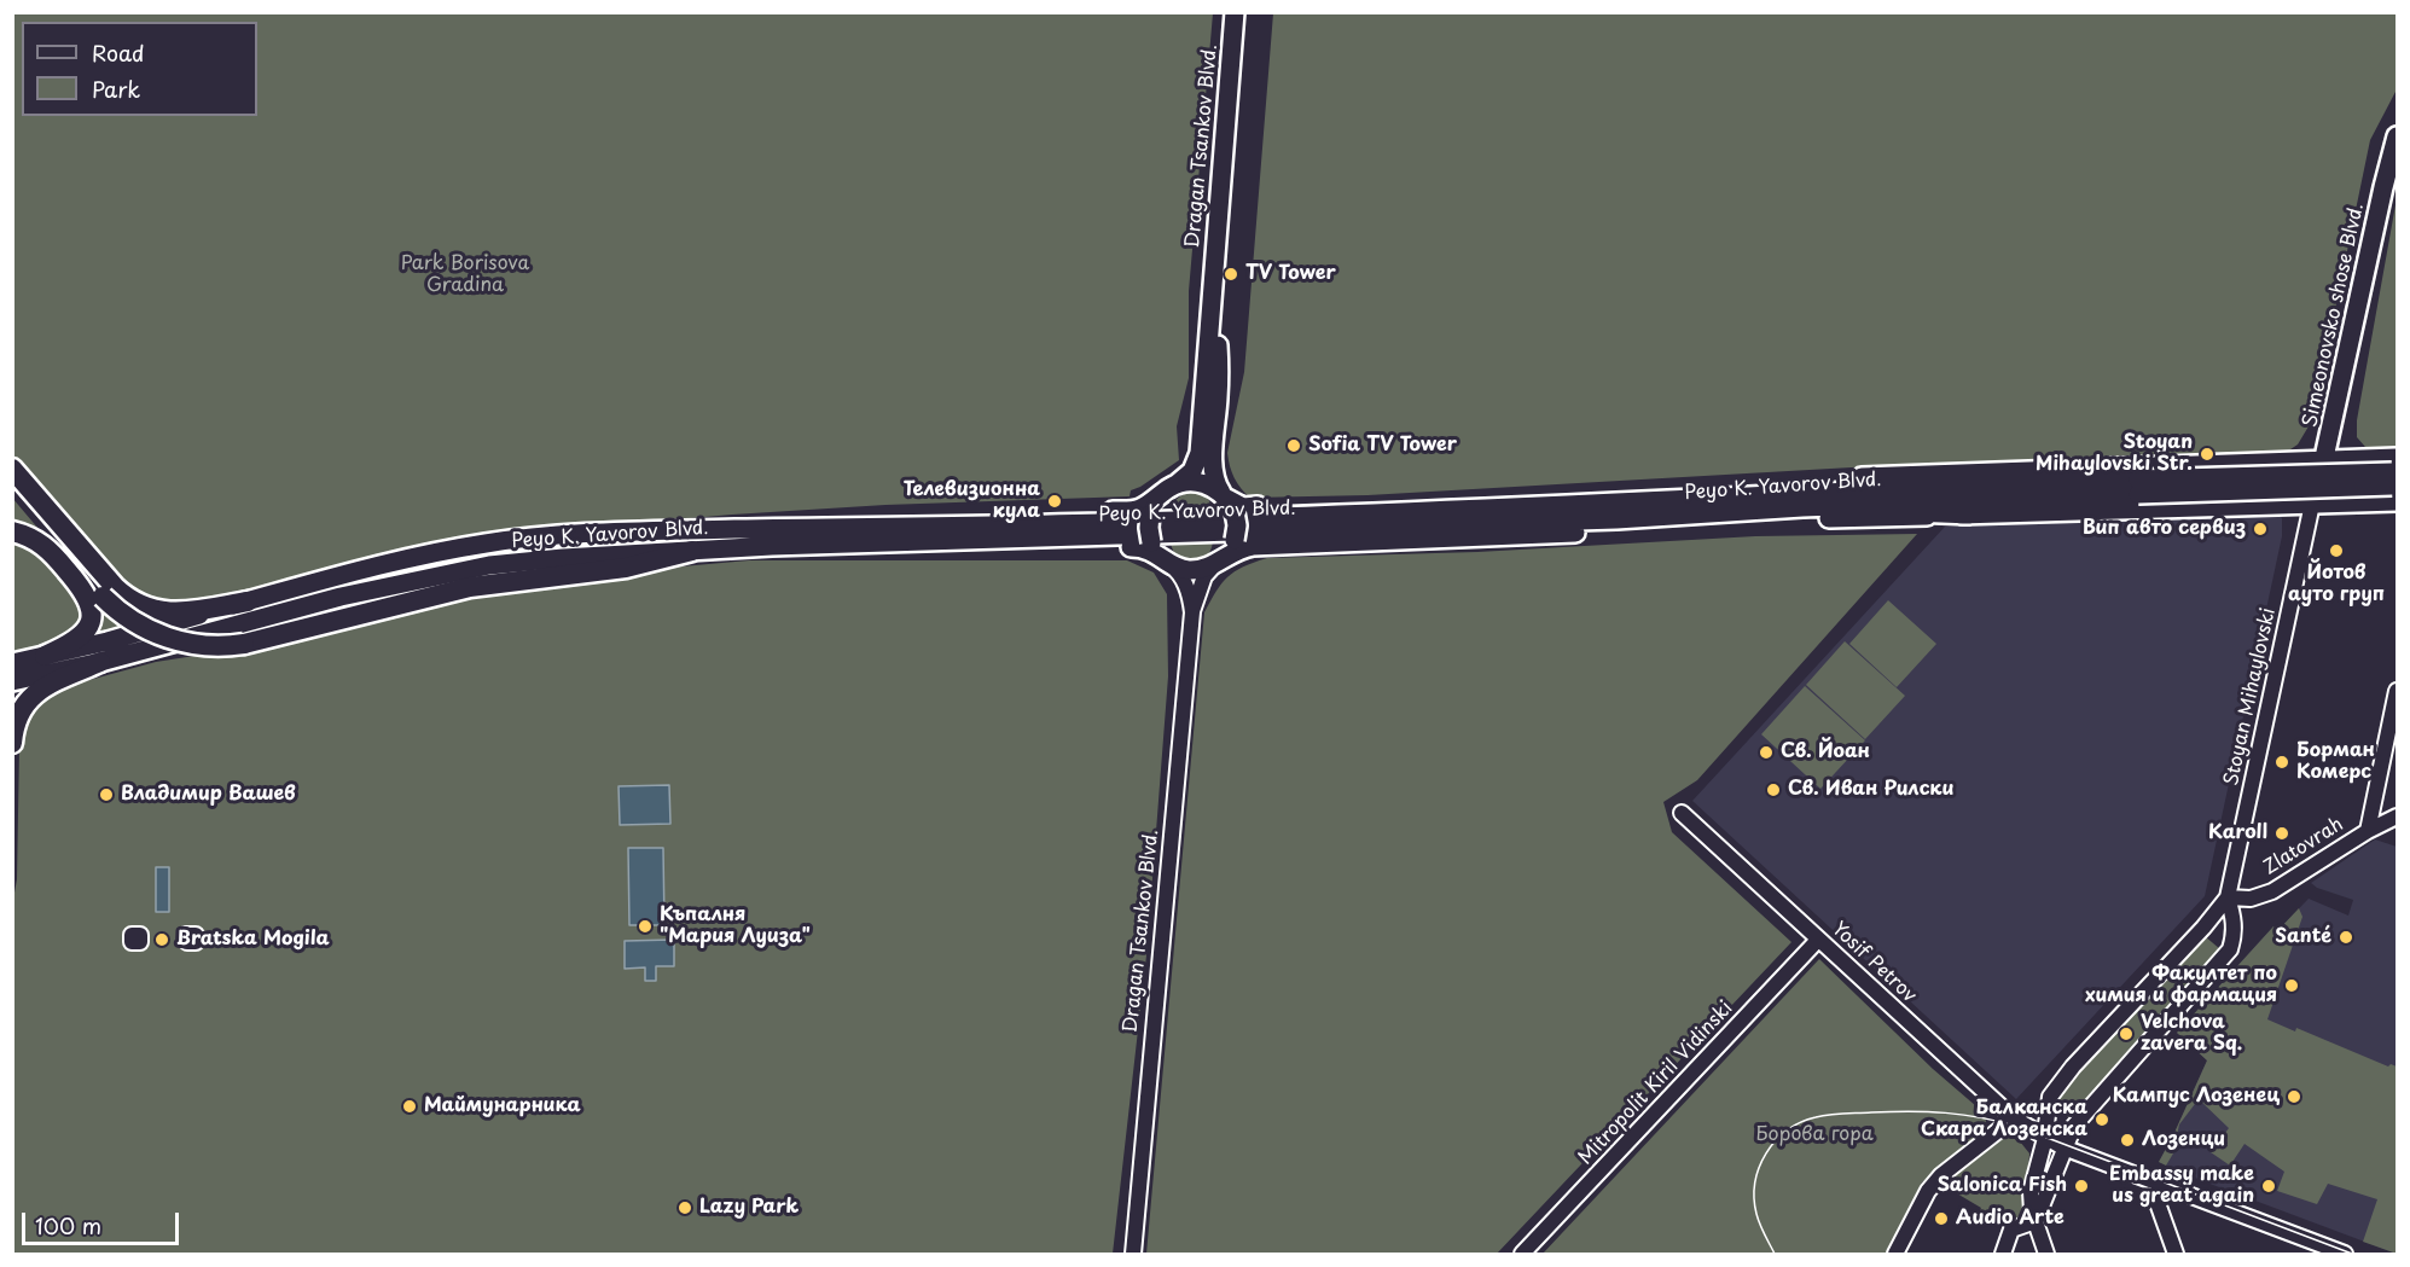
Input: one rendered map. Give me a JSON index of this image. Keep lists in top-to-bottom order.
{
  "streets": {
    "main road": ["Dragan Tsankov Blvd.", "Simeonovsko shose Blvd.", "Peyo K. Yavorov Blvd."],
    "street": [
      "Stoyan Mihaylovski",
      "Zlatovrah",
      "Yosif Petrov",
      "Mitropolit Kiril Vidinski"
    ]
  },
  "crossings": [
    ["Simeonovsko shose Blvd.", "Stoyan Mihaylovski"],
    ["Stoyan Mihaylovski", "Zlatovrah"],
    ["Yosif Petrov", "Mitropolit Kiril Vidinski"]
  ],
  "parks": ["Park Borisova Gradina", "Борова гора"],
  "places": [
    "TV Tower",
    "Sofia TV Tower",
    "Stoyan Mihaylovski Str.",
    "Телевизионна кула",
    "Вип авто сервиз",
    "Йотов ауто груп",
    "Св. Йоан",
    "Борман Комерс",
    "Св. Иван Рилски",
    "Владимир Вашев",
    "Karoll",
    "Къпалня \"Мария Луиза\"",
    "Santé",
    "Bratska Mogila",
    "Факултет по химия и фармация",
    "Velchova zavera Sq.",
    "Кампус Лозенец",
    "Маймунарника",
    "Балканска Скара Лозенска",
    "Лозенци",
    "Salonica Fish",
    "Embassy make us great again",
    "Lazy Park",
    "Audio Arte"
  ],
  "legend": ["Road", "Park"],
  "scale_bar": "100 m"
}
